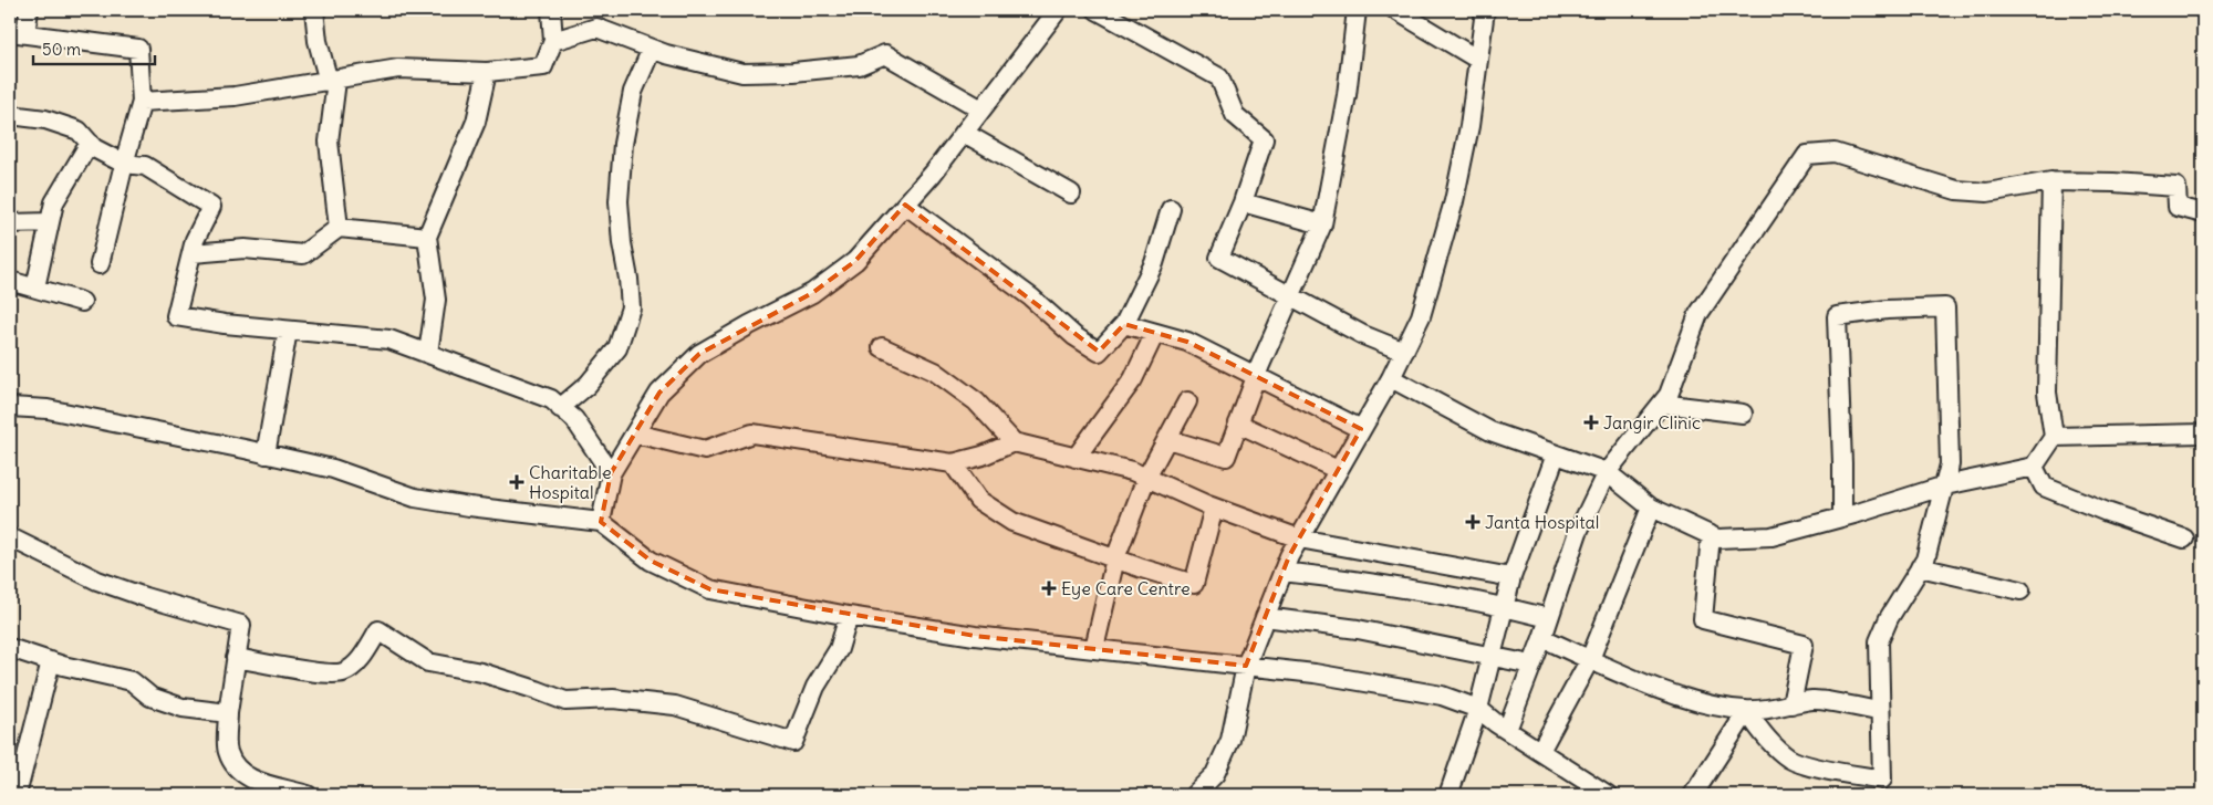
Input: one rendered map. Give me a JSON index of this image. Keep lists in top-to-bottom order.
{
  "places": {
    "health": [
      "Jangir Clinic",
      "Charitable Hospital",
      "Janta Hospital",
      "Eye Care Centre"
    ]
  },
  "scale_bar": "50 m"
}
